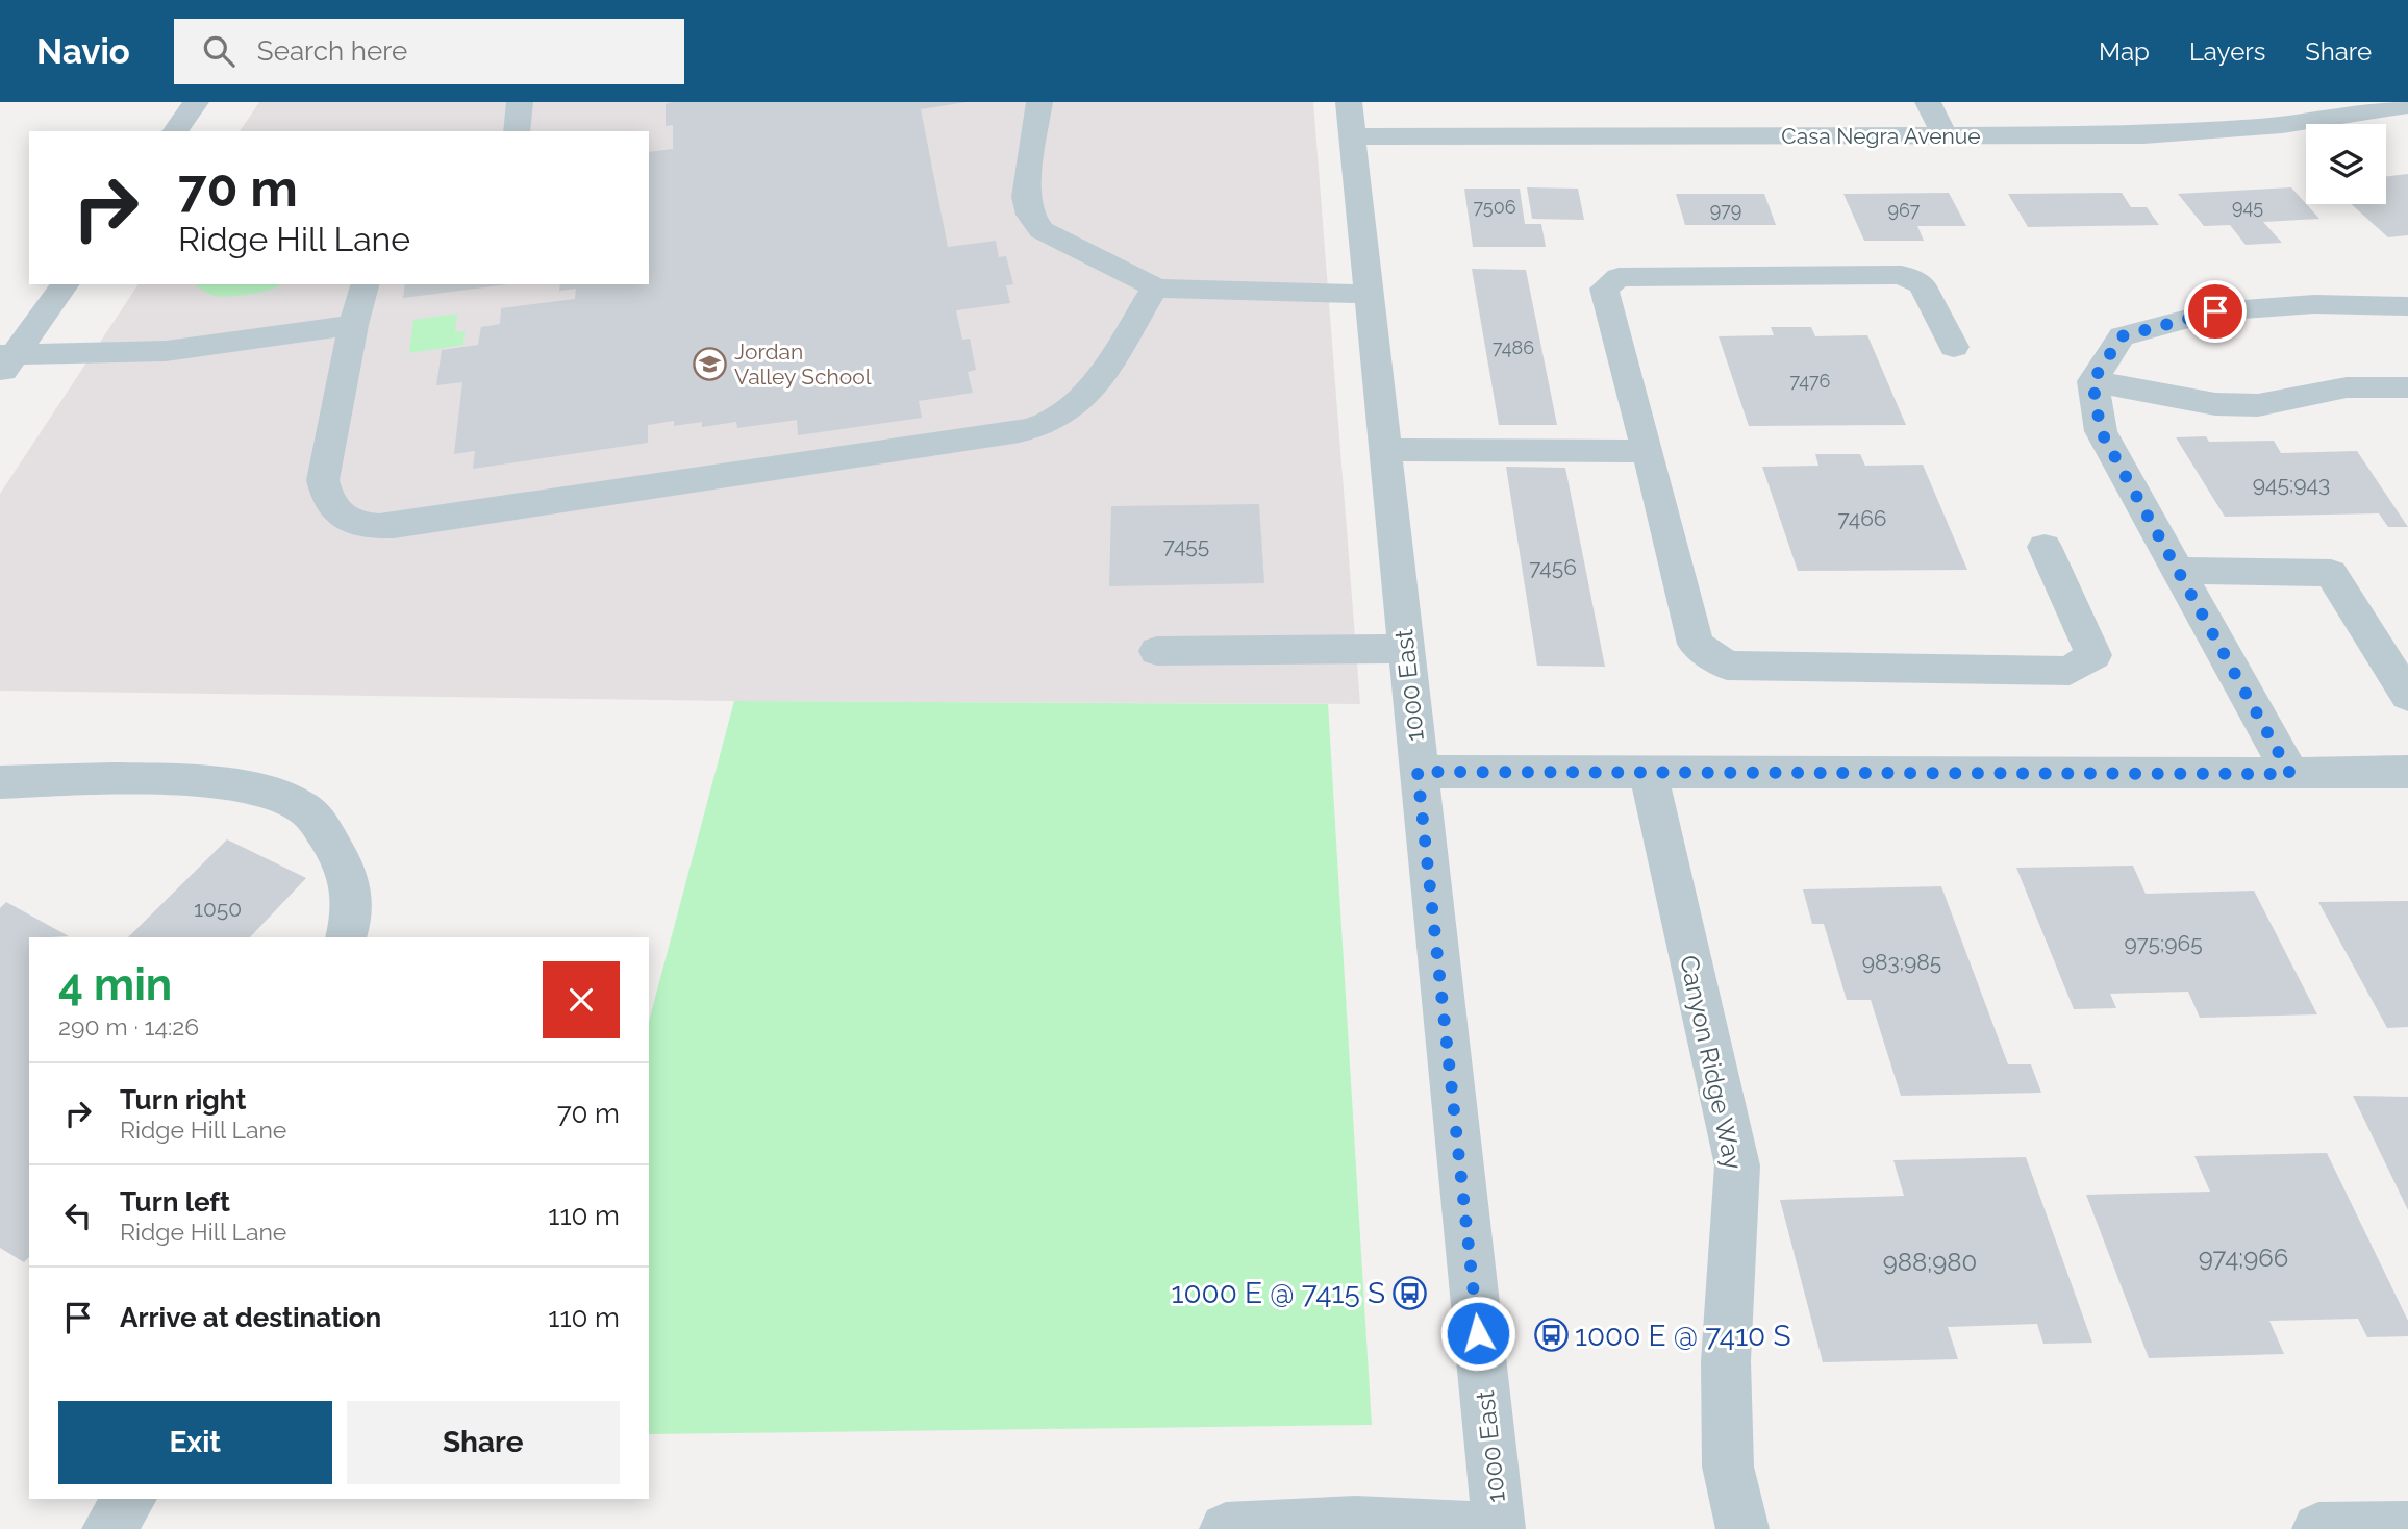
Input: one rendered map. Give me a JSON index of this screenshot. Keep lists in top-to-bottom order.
{
  "streets": {
    "street": ["Casa Negra Avenue", "1000 East", "Canyon Ridge Way"]
  },
  "crossings": [
    ["Casa Negra Avenue", "1000 East"]
  ],
  "places": {
    "school or university": ["Jordan Valley School"],
    "bus stop": ["1000 E @ 7415 S", "1000 E @ 7410 S"]
  },
  "house_numbers": [
    "7506",
    "945",
    "979",
    "967",
    "7486",
    "7476",
    "945;943",
    "7466",
    "7455",
    "7456",
    "1050",
    "975;965",
    "983;985",
    "974;966",
    "988;980"
  ],
  "page": {
    "header": "Navio",
    "search": "Search here",
    "nav": ["Map", "Layers", "Share"],
    "turn": ["70 m", "Ridge Hill Lane"],
    "heading": ["4 min", "290 m · 14:26"],
    "list": [
      {
        "name": "Turn right",
        "note": "Ridge Hill Lane",
        "value": "70 m"
      },
      {
        "name": "Turn left",
        "note": "Ridge Hill Lane",
        "value": "110 m"
      },
      {
        "name": "Arrive at destination",
        "value": "110 m"
      }
    ],
    "buttons": ["Exit", "Share"]
  }
}
